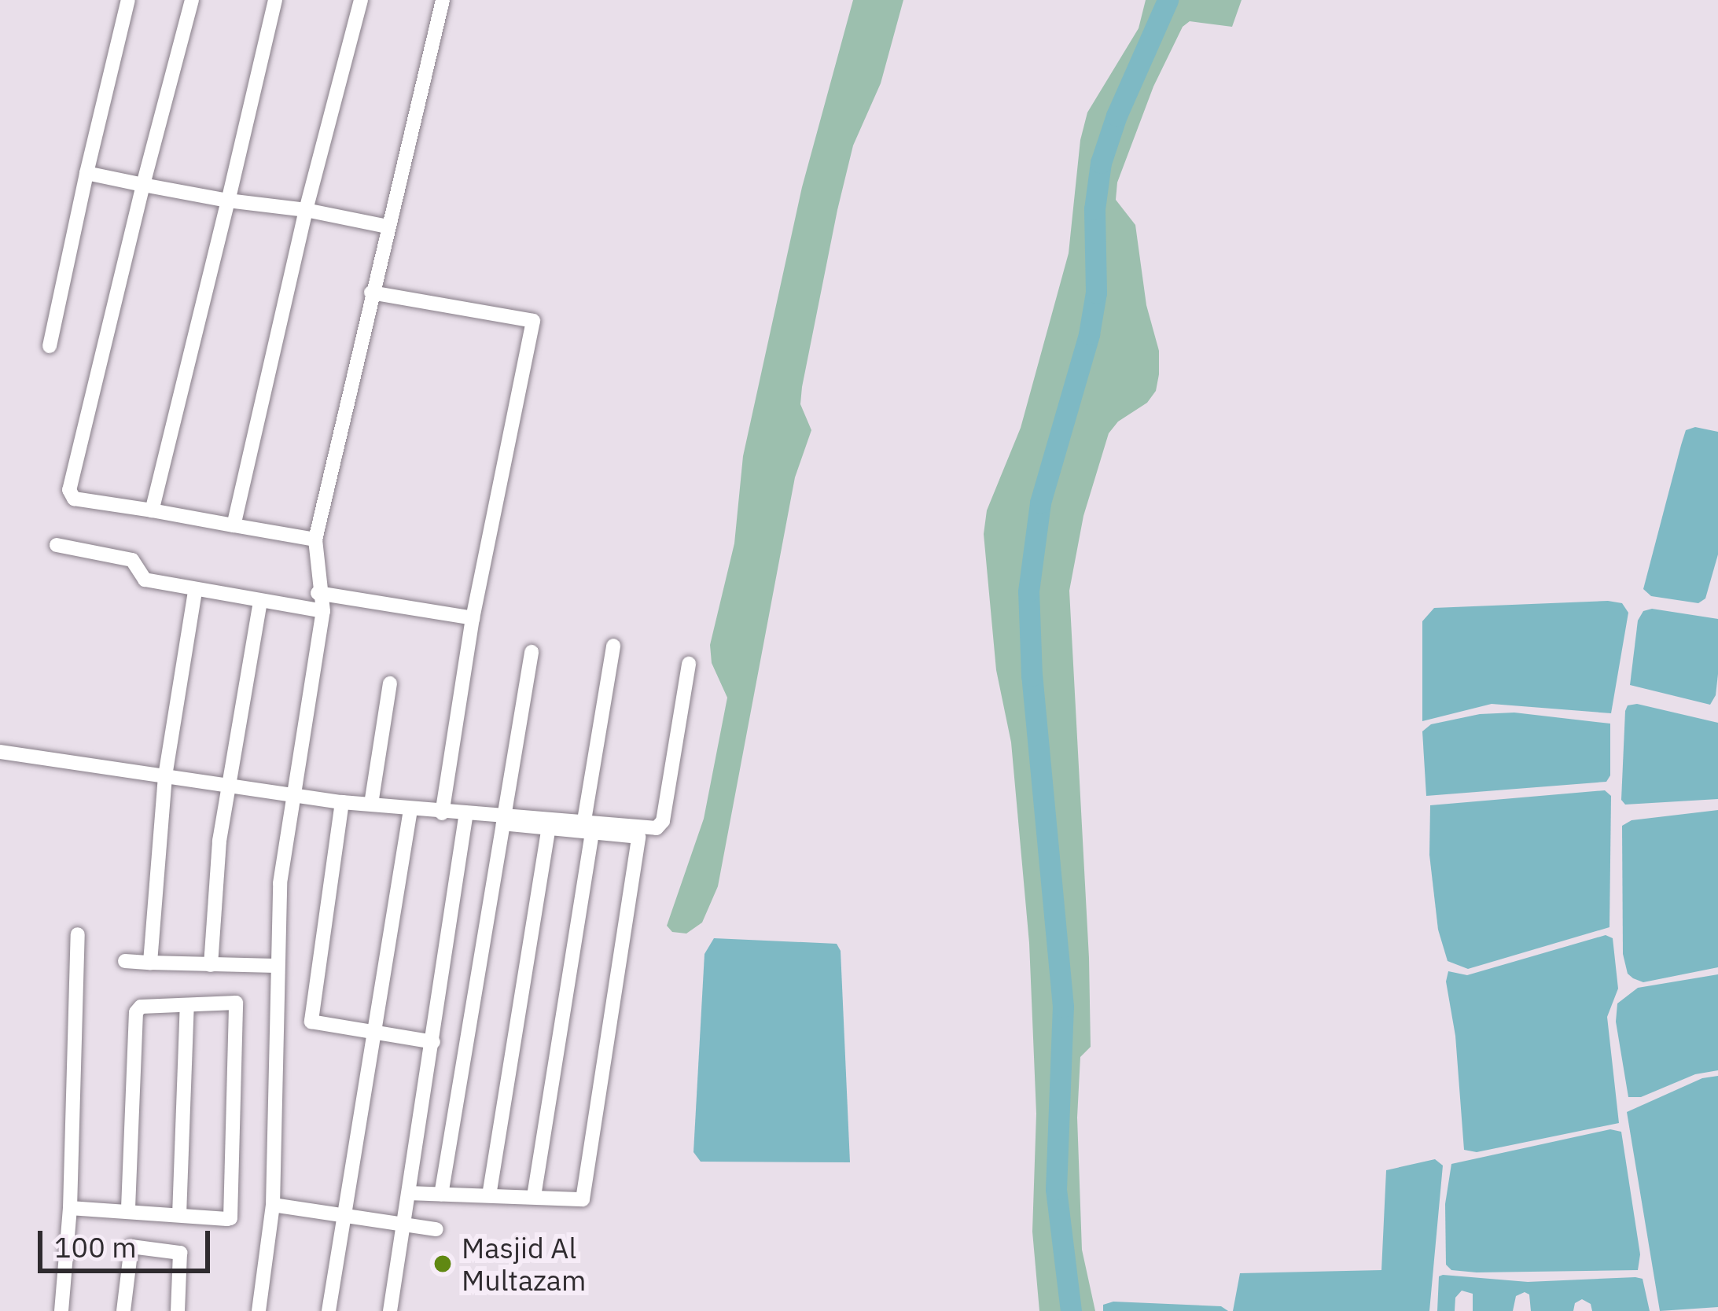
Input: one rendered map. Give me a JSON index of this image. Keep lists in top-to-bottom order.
{
  "places": ["Masjid Al Multazam"],
  "scale_bar": "100 m"
}
